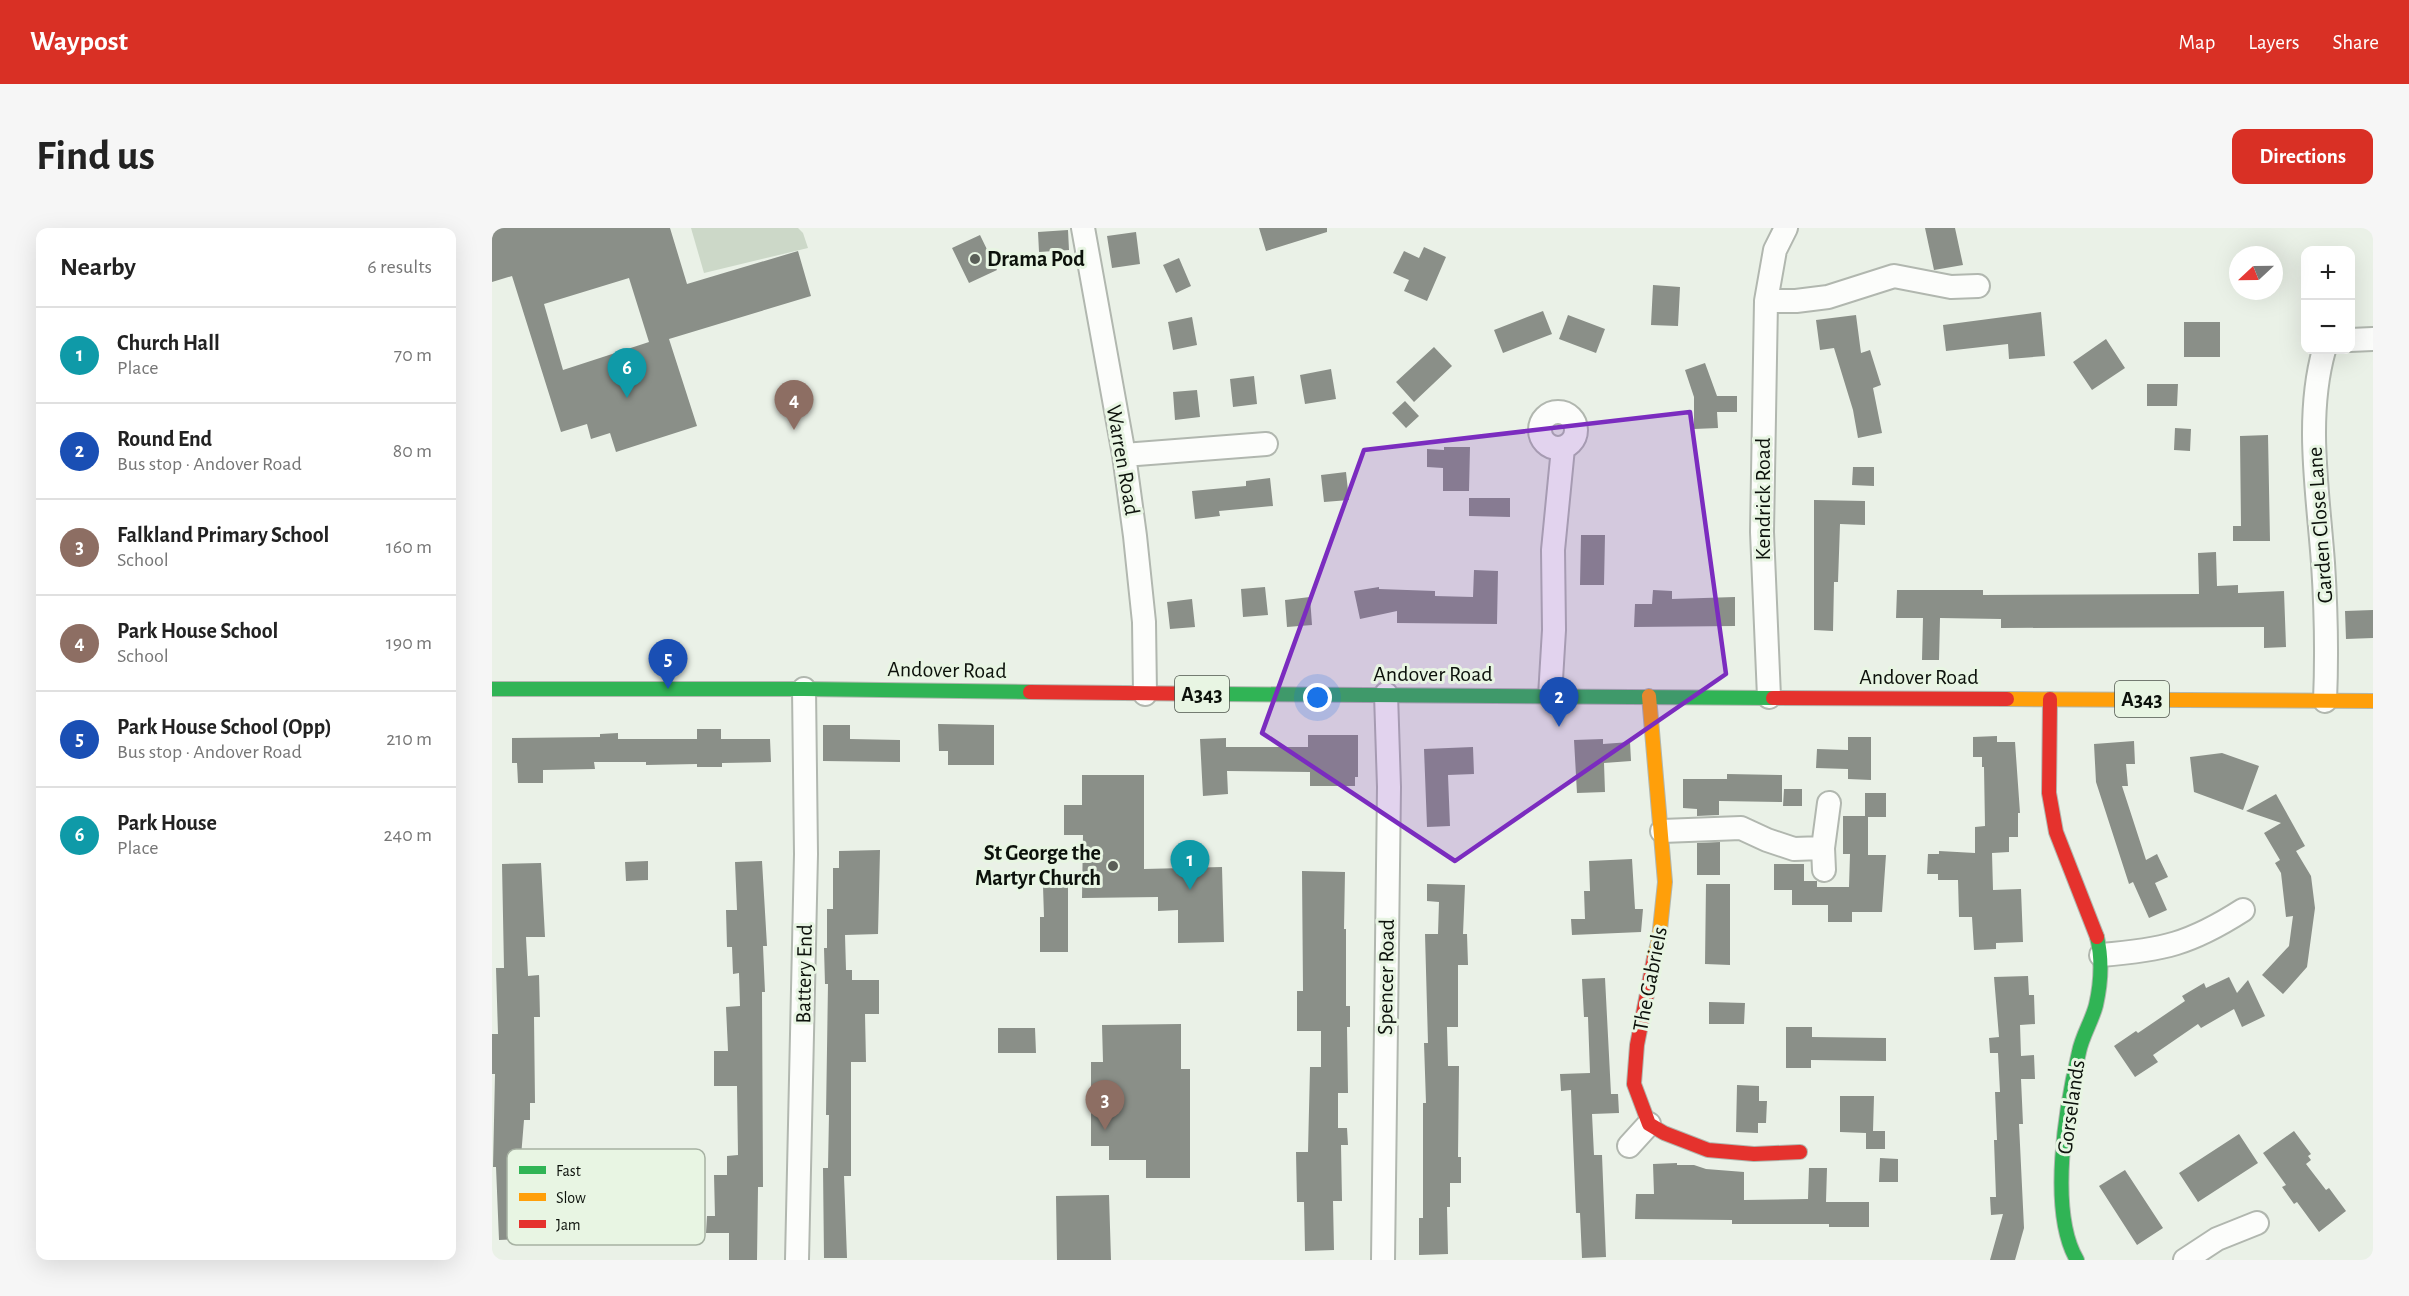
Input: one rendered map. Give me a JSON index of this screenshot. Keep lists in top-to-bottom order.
{
  "streets": {
    "main road": [
      "Andover Road",
      "A343",
      "The Gabriels",
      "Gorselands"
    ],
    "street": [
      "Warren Road",
      "Kendrick Road",
      "Garden Close Lane",
      "Battery End",
      "Spencer Road"
    ]
  },
  "crossings": [
    ["Warren Road", "Andover Road"],
    ["Kendrick Road", "Andover Road"],
    ["Garden Close Lane", "Andover Road"],
    ["Andover Road", "Battery End"],
    ["Andover Road", "Spencer Road"],
    ["Andover Road", "The Gabriels"],
    ["Andover Road", "Gorselands"]
  ],
  "places": ["Drama Pod", "St George the Martyr Church"],
  "legend": ["Fast", "Slow", "Jam"],
  "north": "left",
  "page": {
    "header": "Waypost",
    "nav": ["Map", "Layers", "Share"],
    "buttons": "Directions",
    "title": "Find us",
    "heading": ["Nearby", "6 results"],
    "map_buttons": ["+", "−"],
    "list": [
      {
        "mark": "1",
        "name": "Church Hall",
        "note": "Place",
        "value": "70 m"
      },
      {
        "mark": "2",
        "name": "Round End",
        "note": "Bus stop · Andover Road",
        "value": "80 m"
      },
      {
        "mark": "3",
        "name": "Falkland Primary School",
        "note": "School",
        "value": "160 m"
      },
      {
        "mark": "4",
        "name": "Park House School",
        "note": "School",
        "value": "190 m"
      },
      {
        "mark": "5",
        "name": "Park House School (Opp)",
        "note": "Bus stop · Andover Road",
        "value": "210 m"
      },
      {
        "mark": "6",
        "name": "Park House",
        "note": "Place",
        "value": "240 m"
      }
    ],
    "pins": [
      "6",
      "4",
      "5",
      "2",
      "1",
      "3"
    ]
  }
}
